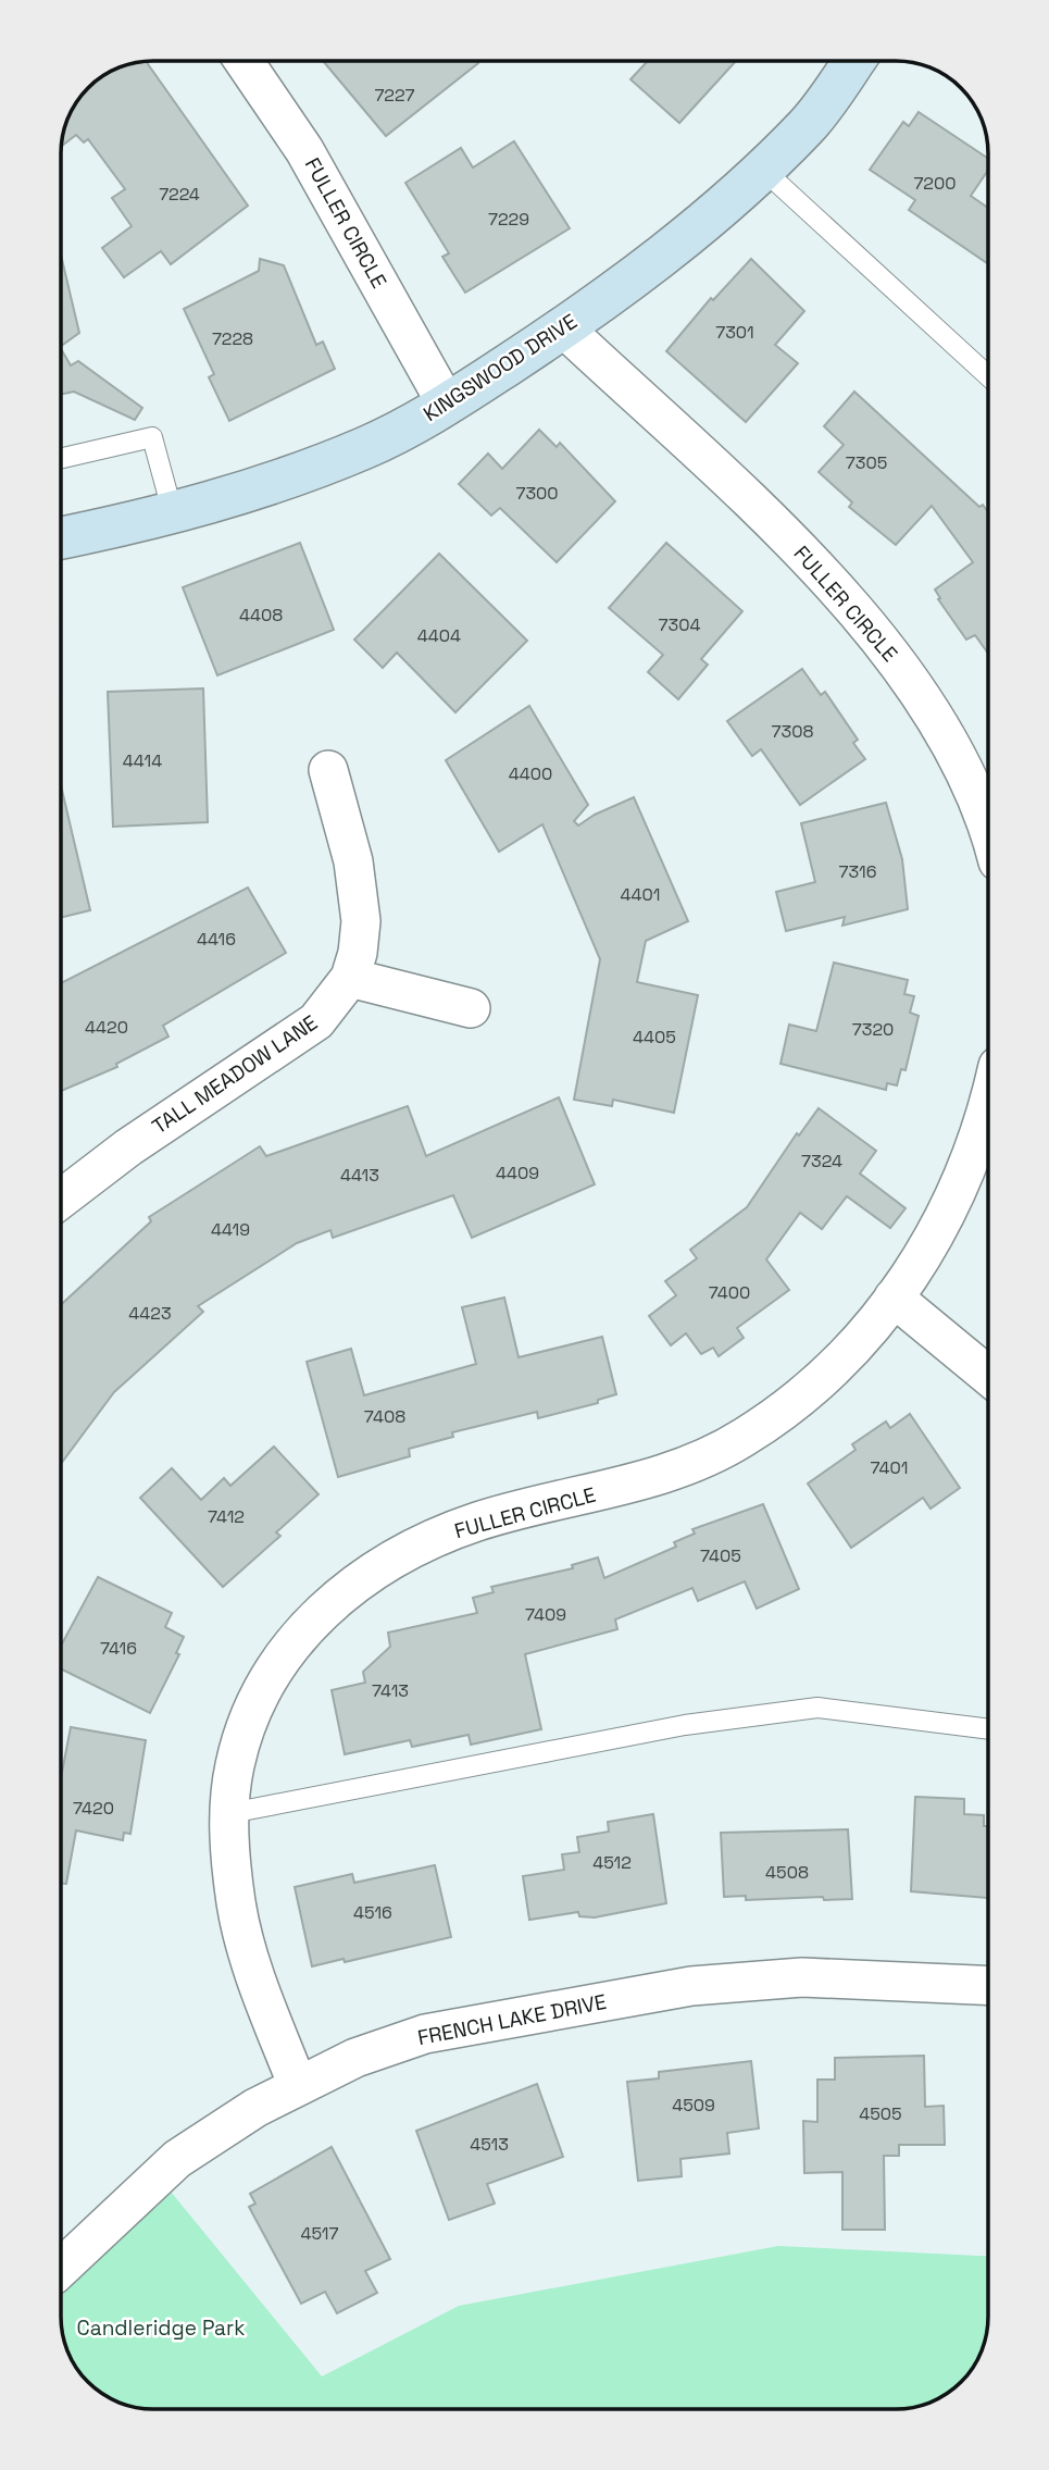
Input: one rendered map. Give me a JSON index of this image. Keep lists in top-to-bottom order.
{
  "streets": {
    "street": [
      "FULLER CIRCLE",
      "KINGSWOOD DRIVE",
      "TALL MEADOW LANE",
      "FRENCH LAKE DRIVE"
    ]
  },
  "crossings": [
    ["FULLER CIRCLE", "KINGSWOOD DRIVE"],
    ["FULLER CIRCLE", "FRENCH LAKE DRIVE"]
  ],
  "parks": ["Candleridge Park"],
  "house_numbers": [
    "7227",
    "7200",
    "7224",
    "7229",
    "7301",
    "7228",
    "7305",
    "7300",
    "4408",
    "7304",
    "4404",
    "7308",
    "4414",
    "4400",
    "7316",
    "4401",
    "4416",
    "4420",
    "7320",
    "4405",
    "7324",
    "4409",
    "4413",
    "4419",
    "7400",
    "4423",
    "7408",
    "7401",
    "7412",
    "7405",
    "7409",
    "7416",
    "7413",
    "7420",
    "4512",
    "4508",
    "4516",
    "4509",
    "4505",
    "4513",
    "4517"
  ]
}
